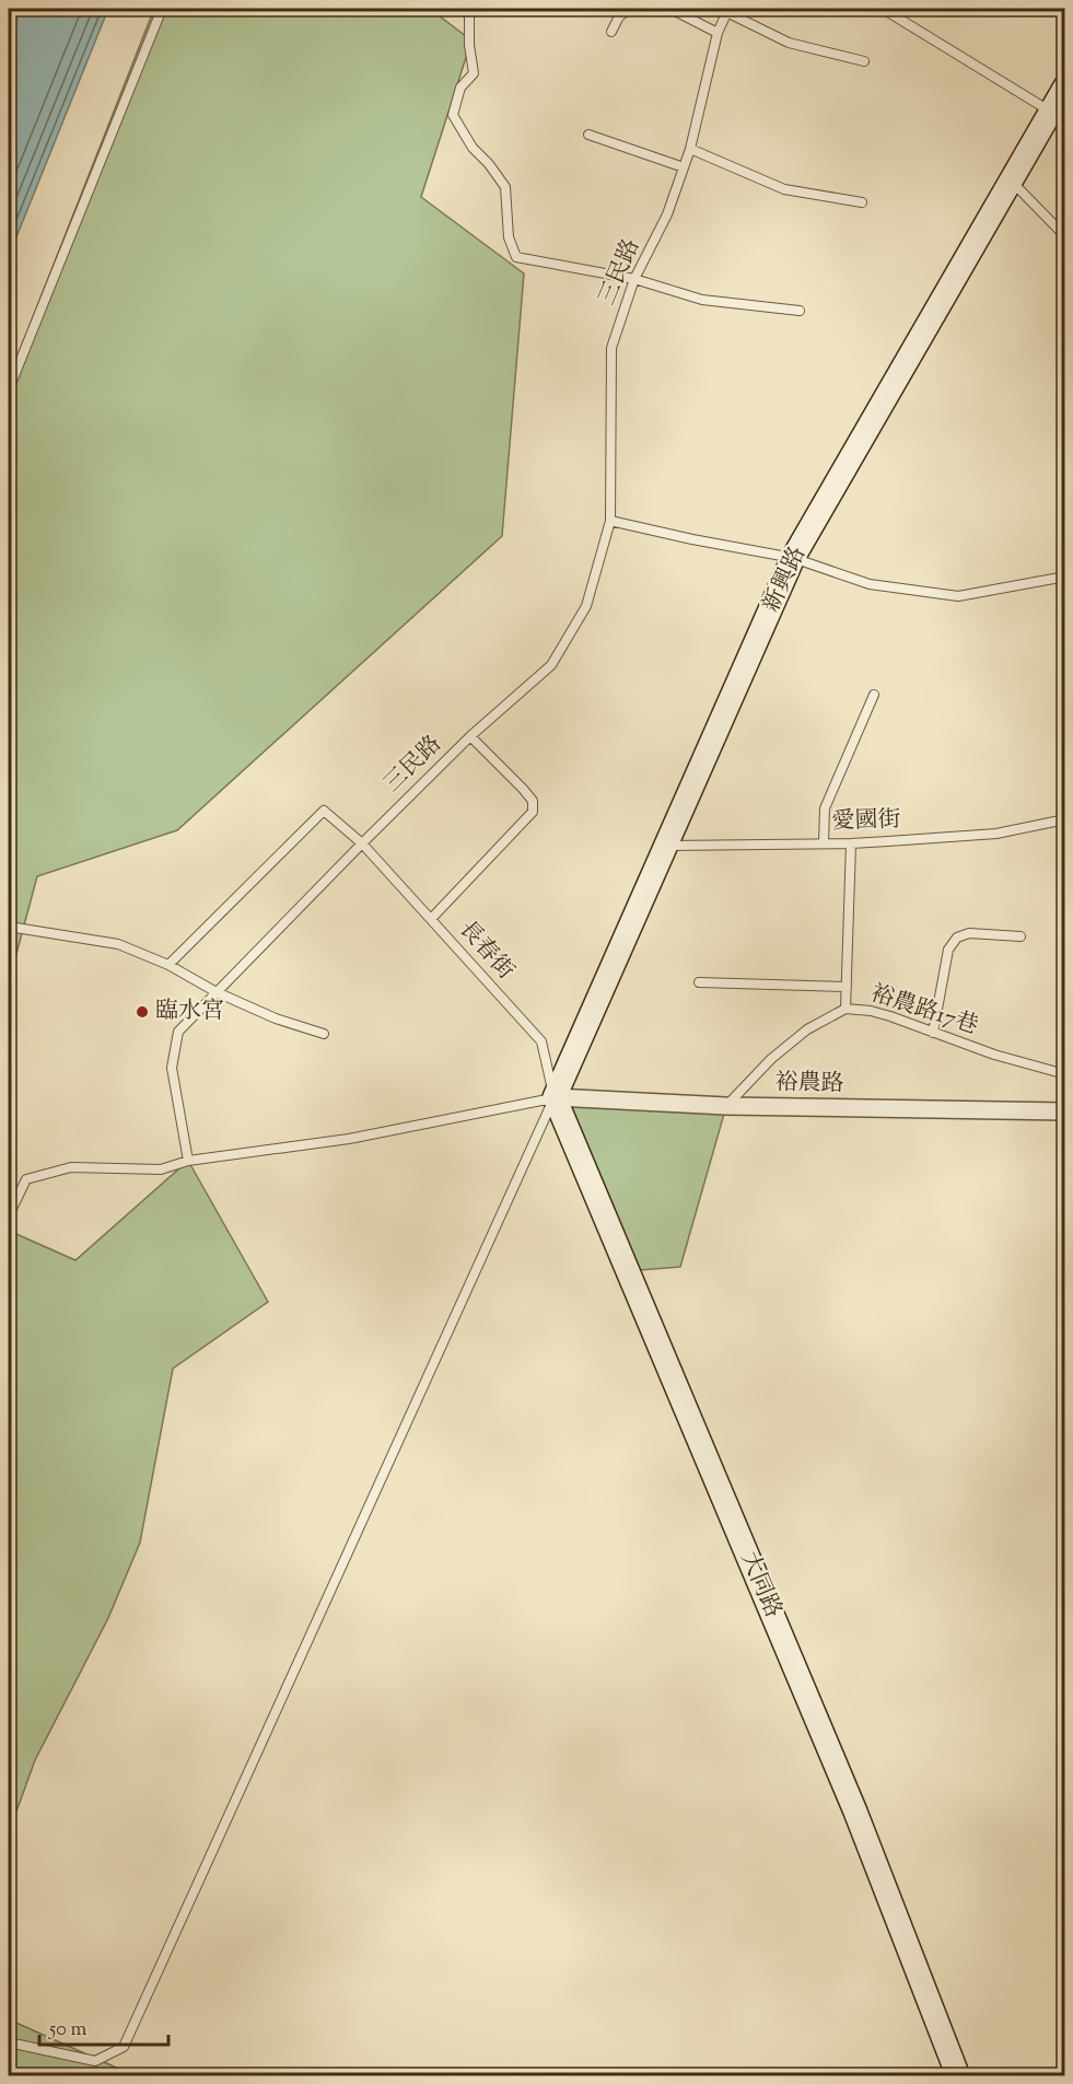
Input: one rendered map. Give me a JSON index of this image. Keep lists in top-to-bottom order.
{
  "streets": {
    "street": ["新興路", "裕農路", "大同路"],
    "lane": [
      "三民路",
      "愛國街",
      "長春街",
      "裕農路17巷"
    ]
  },
  "crossings": [
    ["三民路", "長春街"],
    ["新興路", "愛國街"],
    ["新興路", "長春街"],
    ["新興路", "裕農路"],
    ["新興路", "大同路"],
    ["長春街", "裕農路"],
    ["長春街", "大同路"],
    ["裕農路17巷", "裕農路"],
    ["裕農路", "大同路"]
  ],
  "places": ["臨水宮"],
  "scale_bar": "50 m"
}
